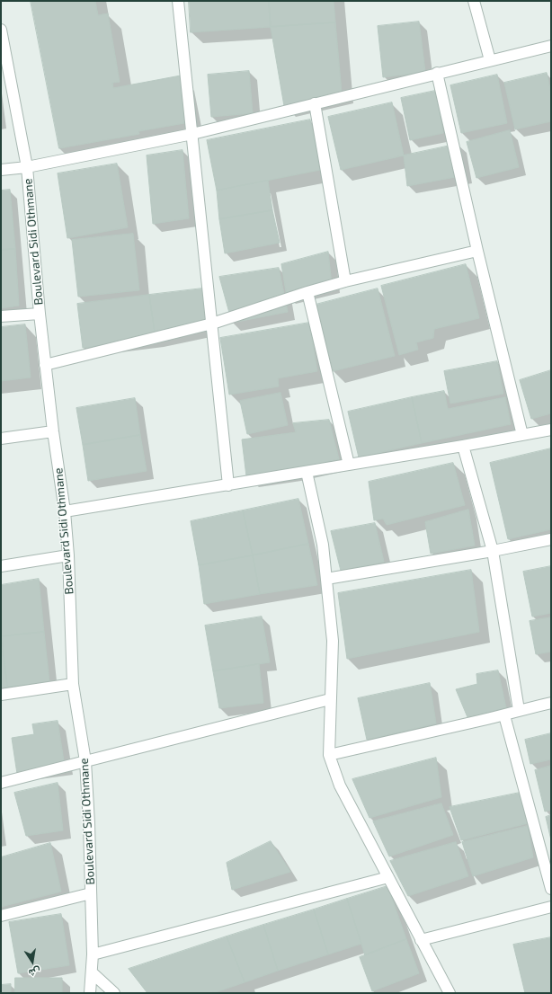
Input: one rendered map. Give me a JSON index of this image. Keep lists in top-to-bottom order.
{
  "streets": {
    "street": ["Boulevard Sidi Othmane"]
  },
  "north": "bottom"
}
